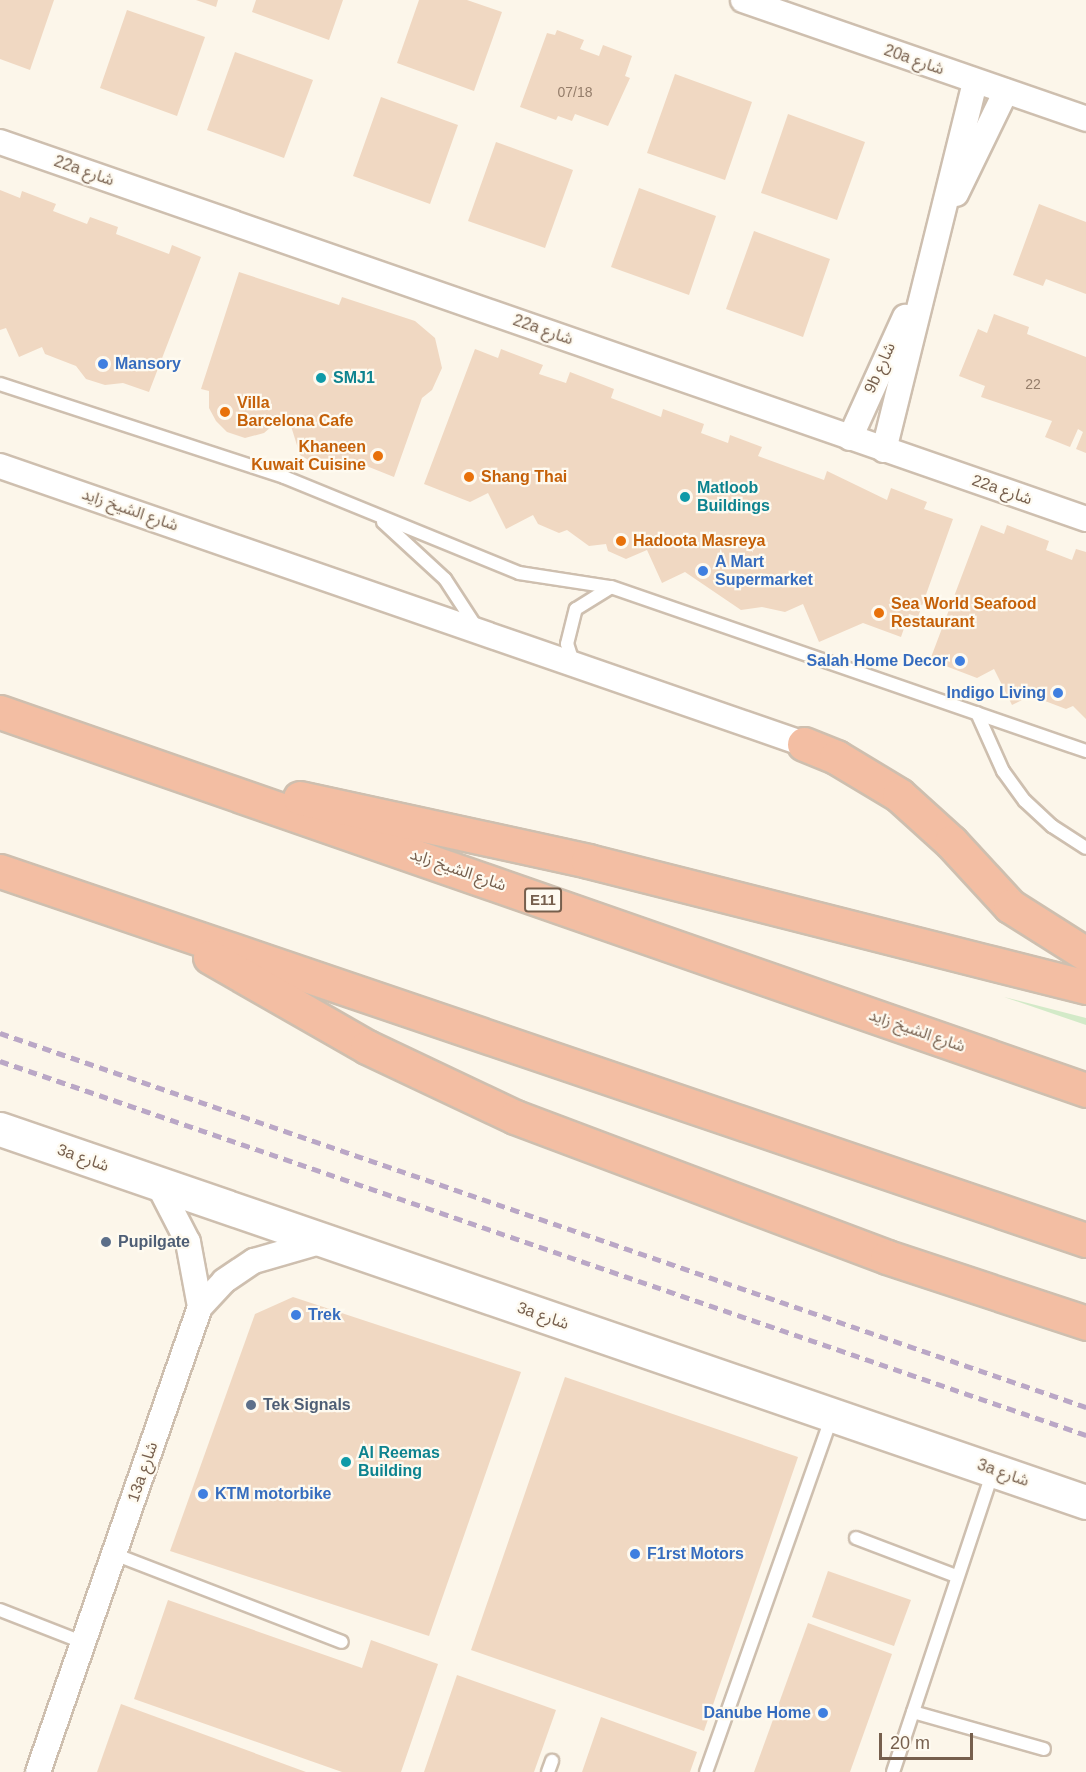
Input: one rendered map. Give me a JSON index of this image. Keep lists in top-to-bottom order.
{
  "streets": {
    "highway": ["شارع الشيخ زايد", "E11"],
    "street": [
      "20a شارع",
      "22a شارع",
      "9b شارع",
      "3a شارع",
      "13a شارع"
    ]
  },
  "crossings": [
    ["20a شارع", "9b شارع"],
    ["22a شارع", "9b شارع"],
    ["3a شارع", "13a شارع"]
  ],
  "places": [
    "Mansory",
    "SMJ1",
    "Villa Barcelona Cafe",
    "Khaneen Kuwait Cuisine",
    "Shang Thai",
    "Matloob Buildings",
    "Hadoota Masreya",
    "A Mart Supermarket",
    "Sea World Seafood Restaurant",
    "Salah Home Decor",
    "Indigo Living",
    "Pupilgate",
    "Trek",
    "Tek Signals",
    "Al Reemas Building",
    "KTM motorbike",
    "F1rst Motors",
    "Danube Home"
  ],
  "house_numbers": ["07/18", "22"],
  "scale_bar": "20 m"
}
